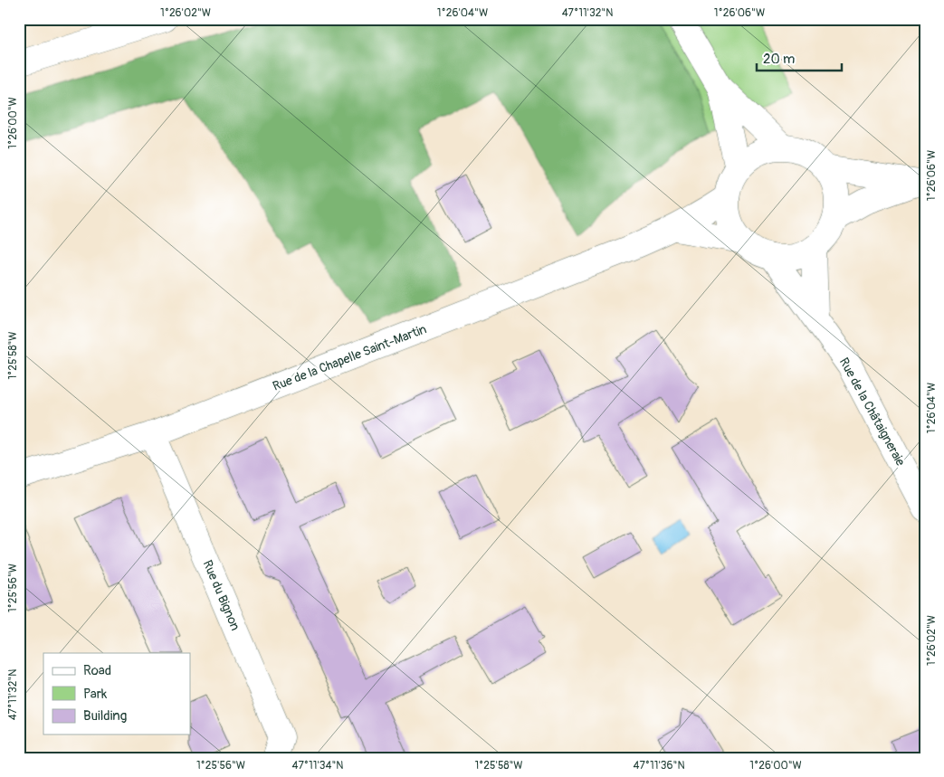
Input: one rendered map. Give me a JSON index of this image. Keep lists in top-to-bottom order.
{
  "streets": {
    "main road": ["Rue de la Chapelle Saint-Martin", "Rue de la Châtaigneraie", "Rue du Bignon"]
  },
  "crossings": [
    ["Rue de la Chapelle Saint-Martin", "Rue de la Châtaigneraie"],
    ["Rue de la Chapelle Saint-Martin", "Rue du Bignon"]
  ],
  "legend": ["Road", "Park", "Building"],
  "scale_bar": "20 m",
  "coordinates": [
    "1°26'02\"W",
    "1°26'04\"W",
    "47°11'32\"N",
    "1°26'06\"W",
    "1°26'00\"W",
    "1°25'58\"W",
    "1°25'56\"W",
    "47°11'34\"N",
    "47°11'36\"N"
  ]
}
